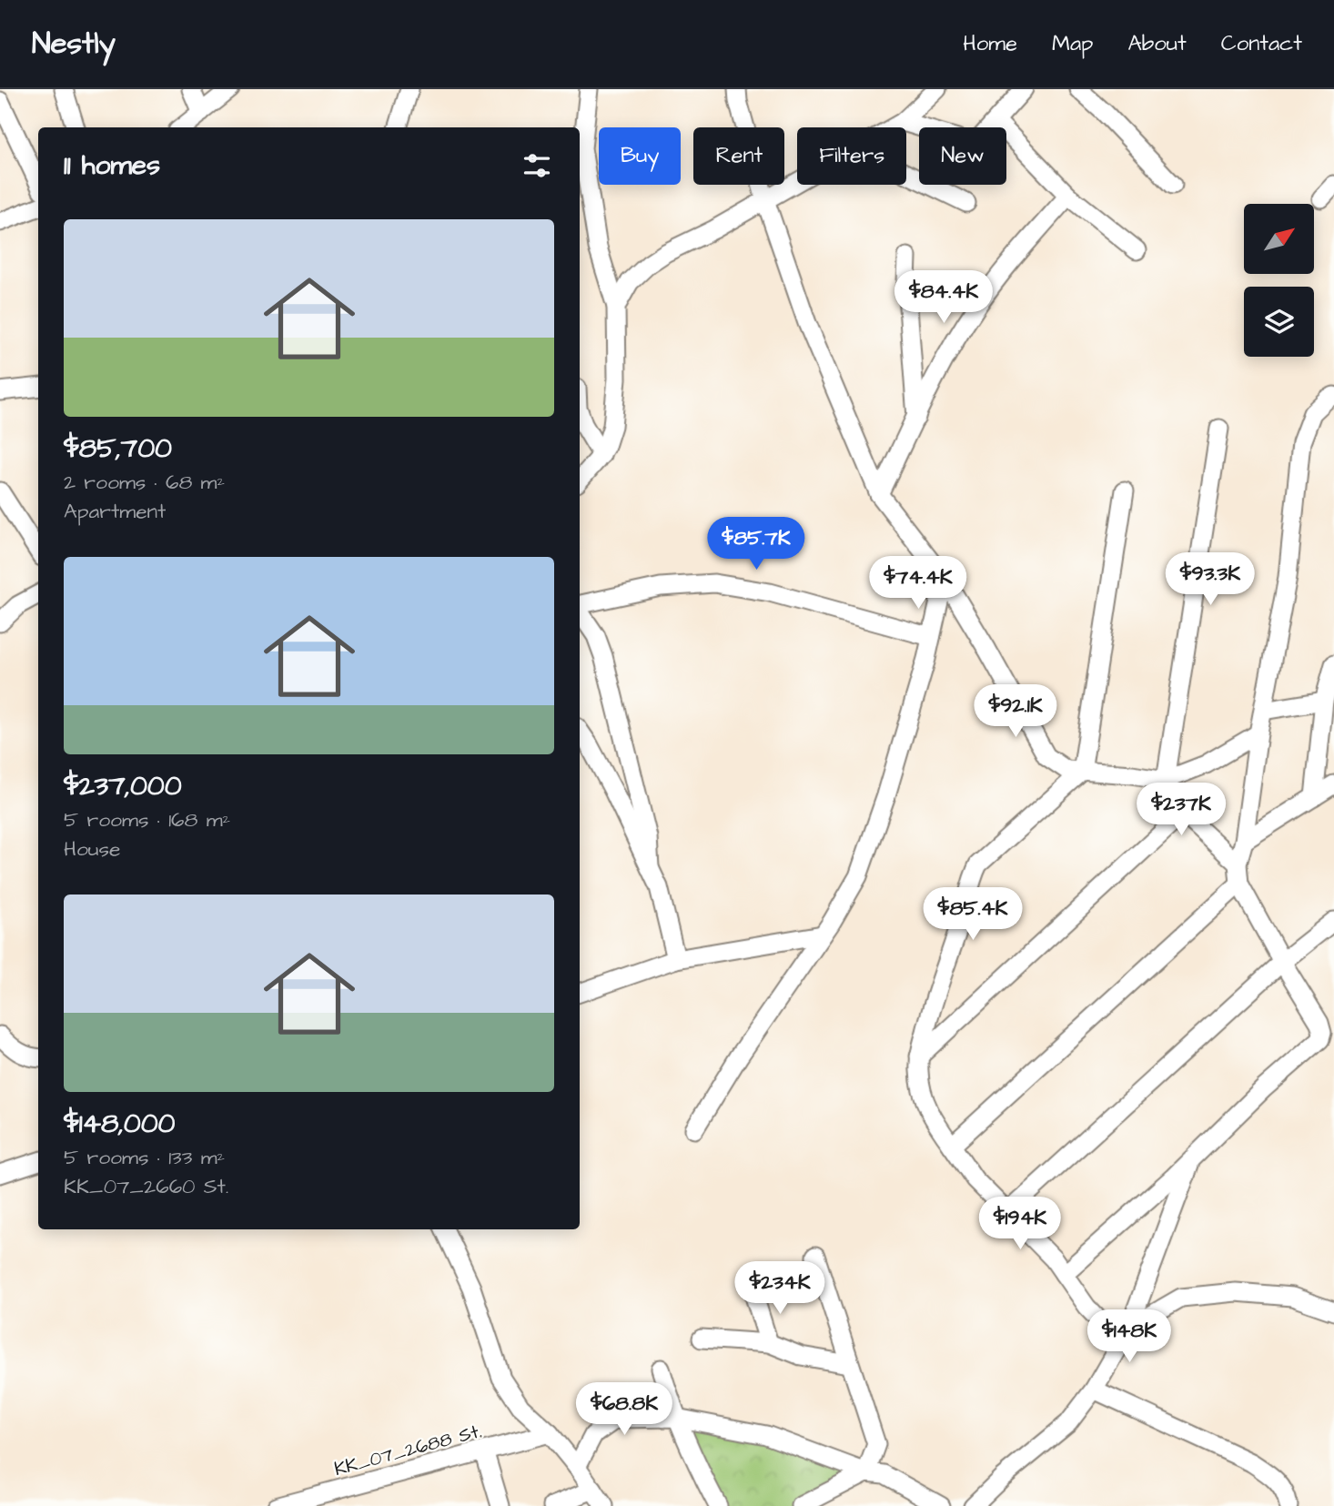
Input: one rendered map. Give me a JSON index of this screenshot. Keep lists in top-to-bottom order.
{
  "streets": {
    "street": ["KK_07_2688 St."]
  },
  "north": "top right",
  "page": {
    "header": "Nestly",
    "nav": [
      "Home",
      "Map",
      "About",
      "Contact"
    ],
    "chip": [
      "Buy",
      "Rent",
      "Filters",
      "New"
    ],
    "heading": "11 homes",
    "list": [
      {
        "name": "$85,700",
        "note": "2 rooms · 68 m² · Apartment"
      },
      {
        "name": "$237,000",
        "note": "5 rooms · 168 m² · House"
      },
      {
        "name": "$148,000",
        "note": "5 rooms · 133 m² · KK_07_2660 St."
      }
    ],
    "price": [
      "$84.4K",
      "$85.7K",
      "$93.3K",
      "$74.4K",
      "$92.1K",
      "$237K",
      "$85.4K",
      "$194K",
      "$234K",
      "$148K",
      "$68.8K"
    ]
  }
}
